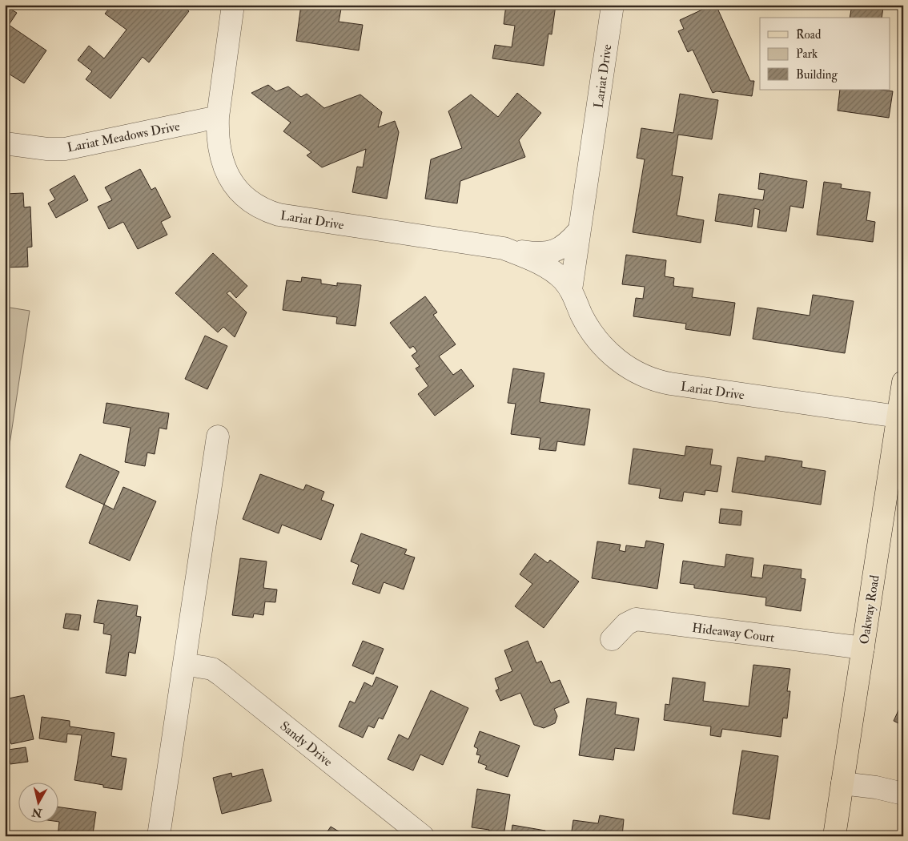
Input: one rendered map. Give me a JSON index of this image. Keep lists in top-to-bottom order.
{
  "streets": {
    "main road": ["Oakway Road"],
    "street": [
      "Lariat Drive",
      "Lariat Meadows Drive",
      "Hideaway Court",
      "Sandy Drive"
    ]
  },
  "crossings": [
    ["Lariat Drive", "Lariat Meadows Drive"],
    ["Lariat Drive", "Oakway Road"],
    ["Oakway Road", "Hideaway Court"]
  ],
  "legend": ["Road", "Park", "Building"],
  "north": "bottom"
}
